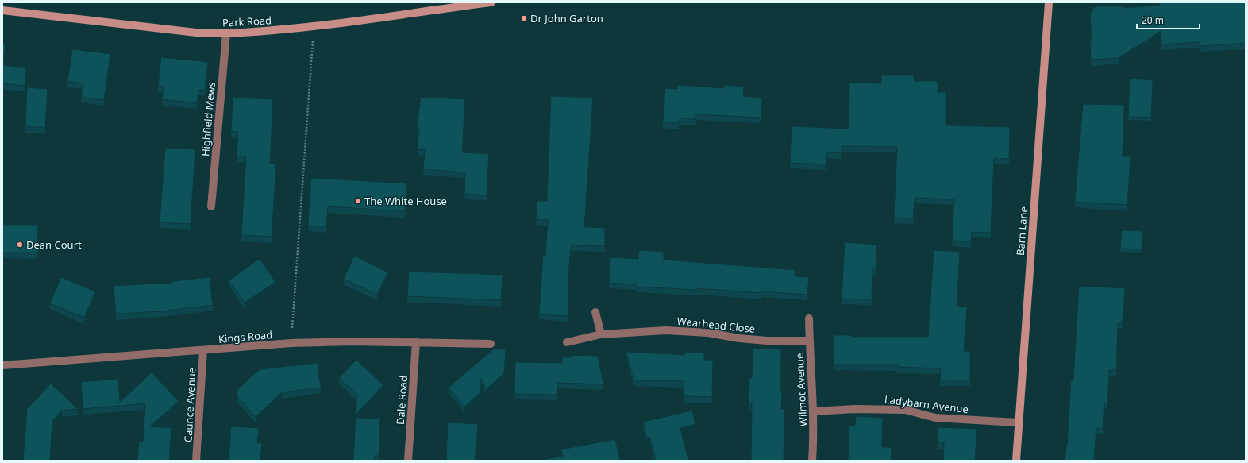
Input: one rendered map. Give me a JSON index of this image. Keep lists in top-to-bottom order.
{
  "streets": {
    "street": [
      "Park Road",
      "Highfield Mews",
      "Barn Lane",
      "Wearhead Close",
      "Kings Road",
      "Wilmot Avenue",
      "Dale Road",
      "Ladybarn Avenue",
      "Caunce Avenue"
    ]
  },
  "crossings": [
    ["Park Road", "Highfield Mews"],
    ["Barn Lane", "Ladybarn Avenue"],
    ["Wearhead Close", "Wilmot Avenue"],
    ["Kings Road", "Dale Road"],
    ["Kings Road", "Caunce Avenue"],
    ["Wilmot Avenue", "Ladybarn Avenue"]
  ],
  "places": ["Dr John Garton", "The White House", "Dean Court"],
  "scale_bar": "20 m"
}
